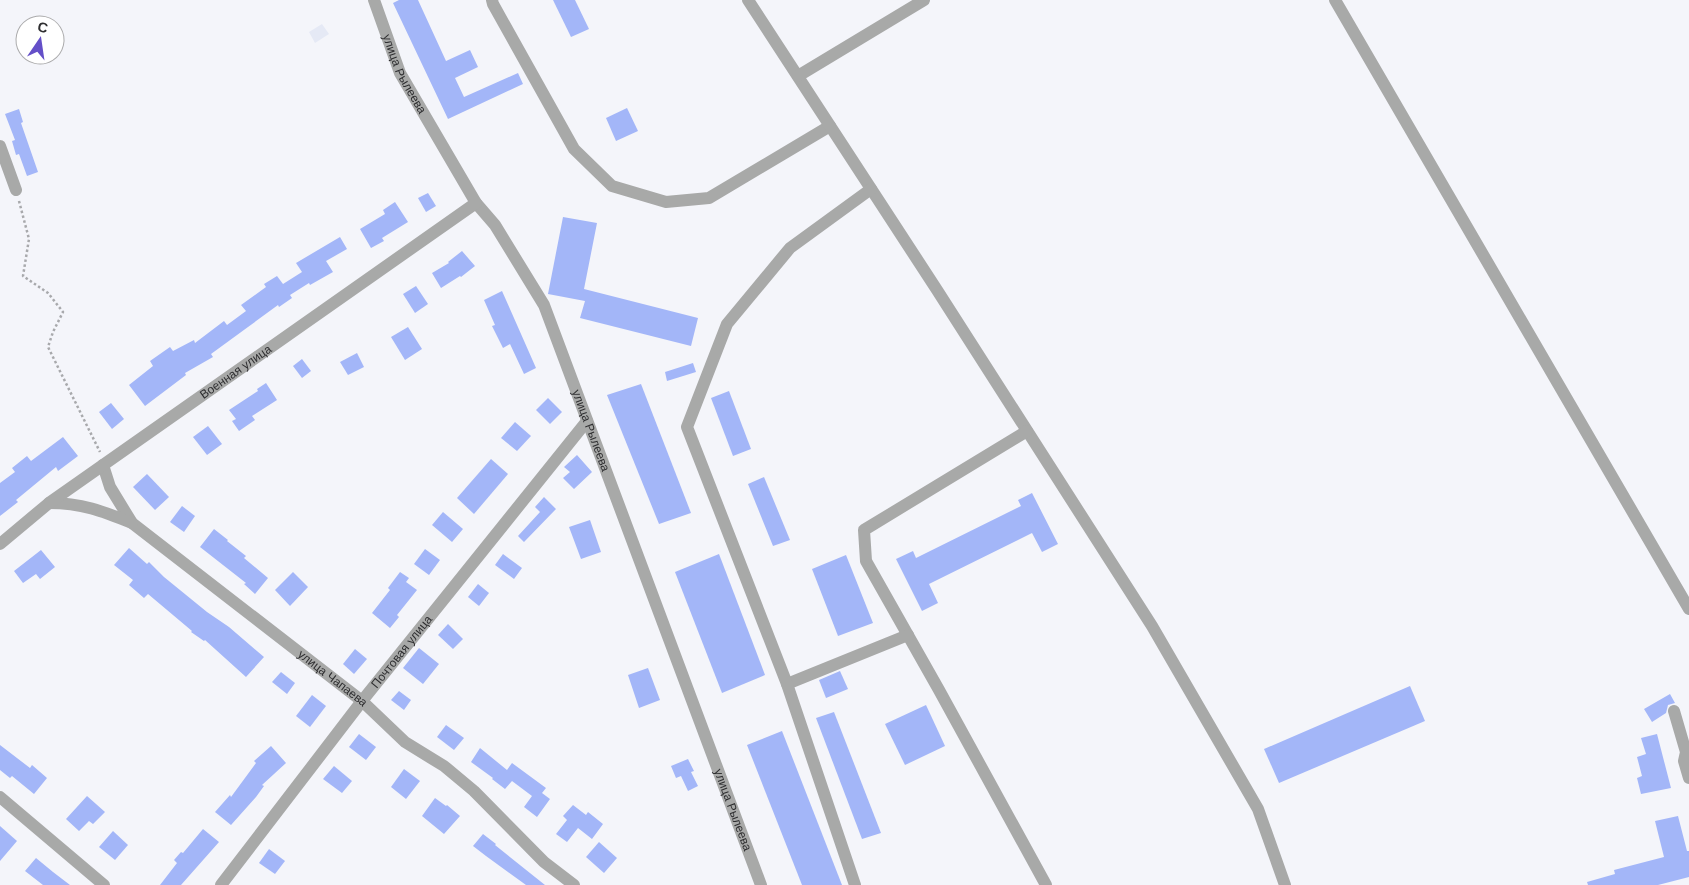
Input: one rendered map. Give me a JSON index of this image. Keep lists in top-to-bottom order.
{
  "streets": {
    "street": [
      "улица Рылеева",
      "Военная улица",
      "Почтовая улица",
      "улица Чапаева"
    ]
  },
  "crossings": [
    ["улица Рылеева", "Военная улица"],
    ["улица Рылеева", "Почтовая улица"],
    ["Военная улица", "улица Чапаева"],
    ["Почтовая улица", "улица Чапаева"]
  ],
  "north": "top"
}
